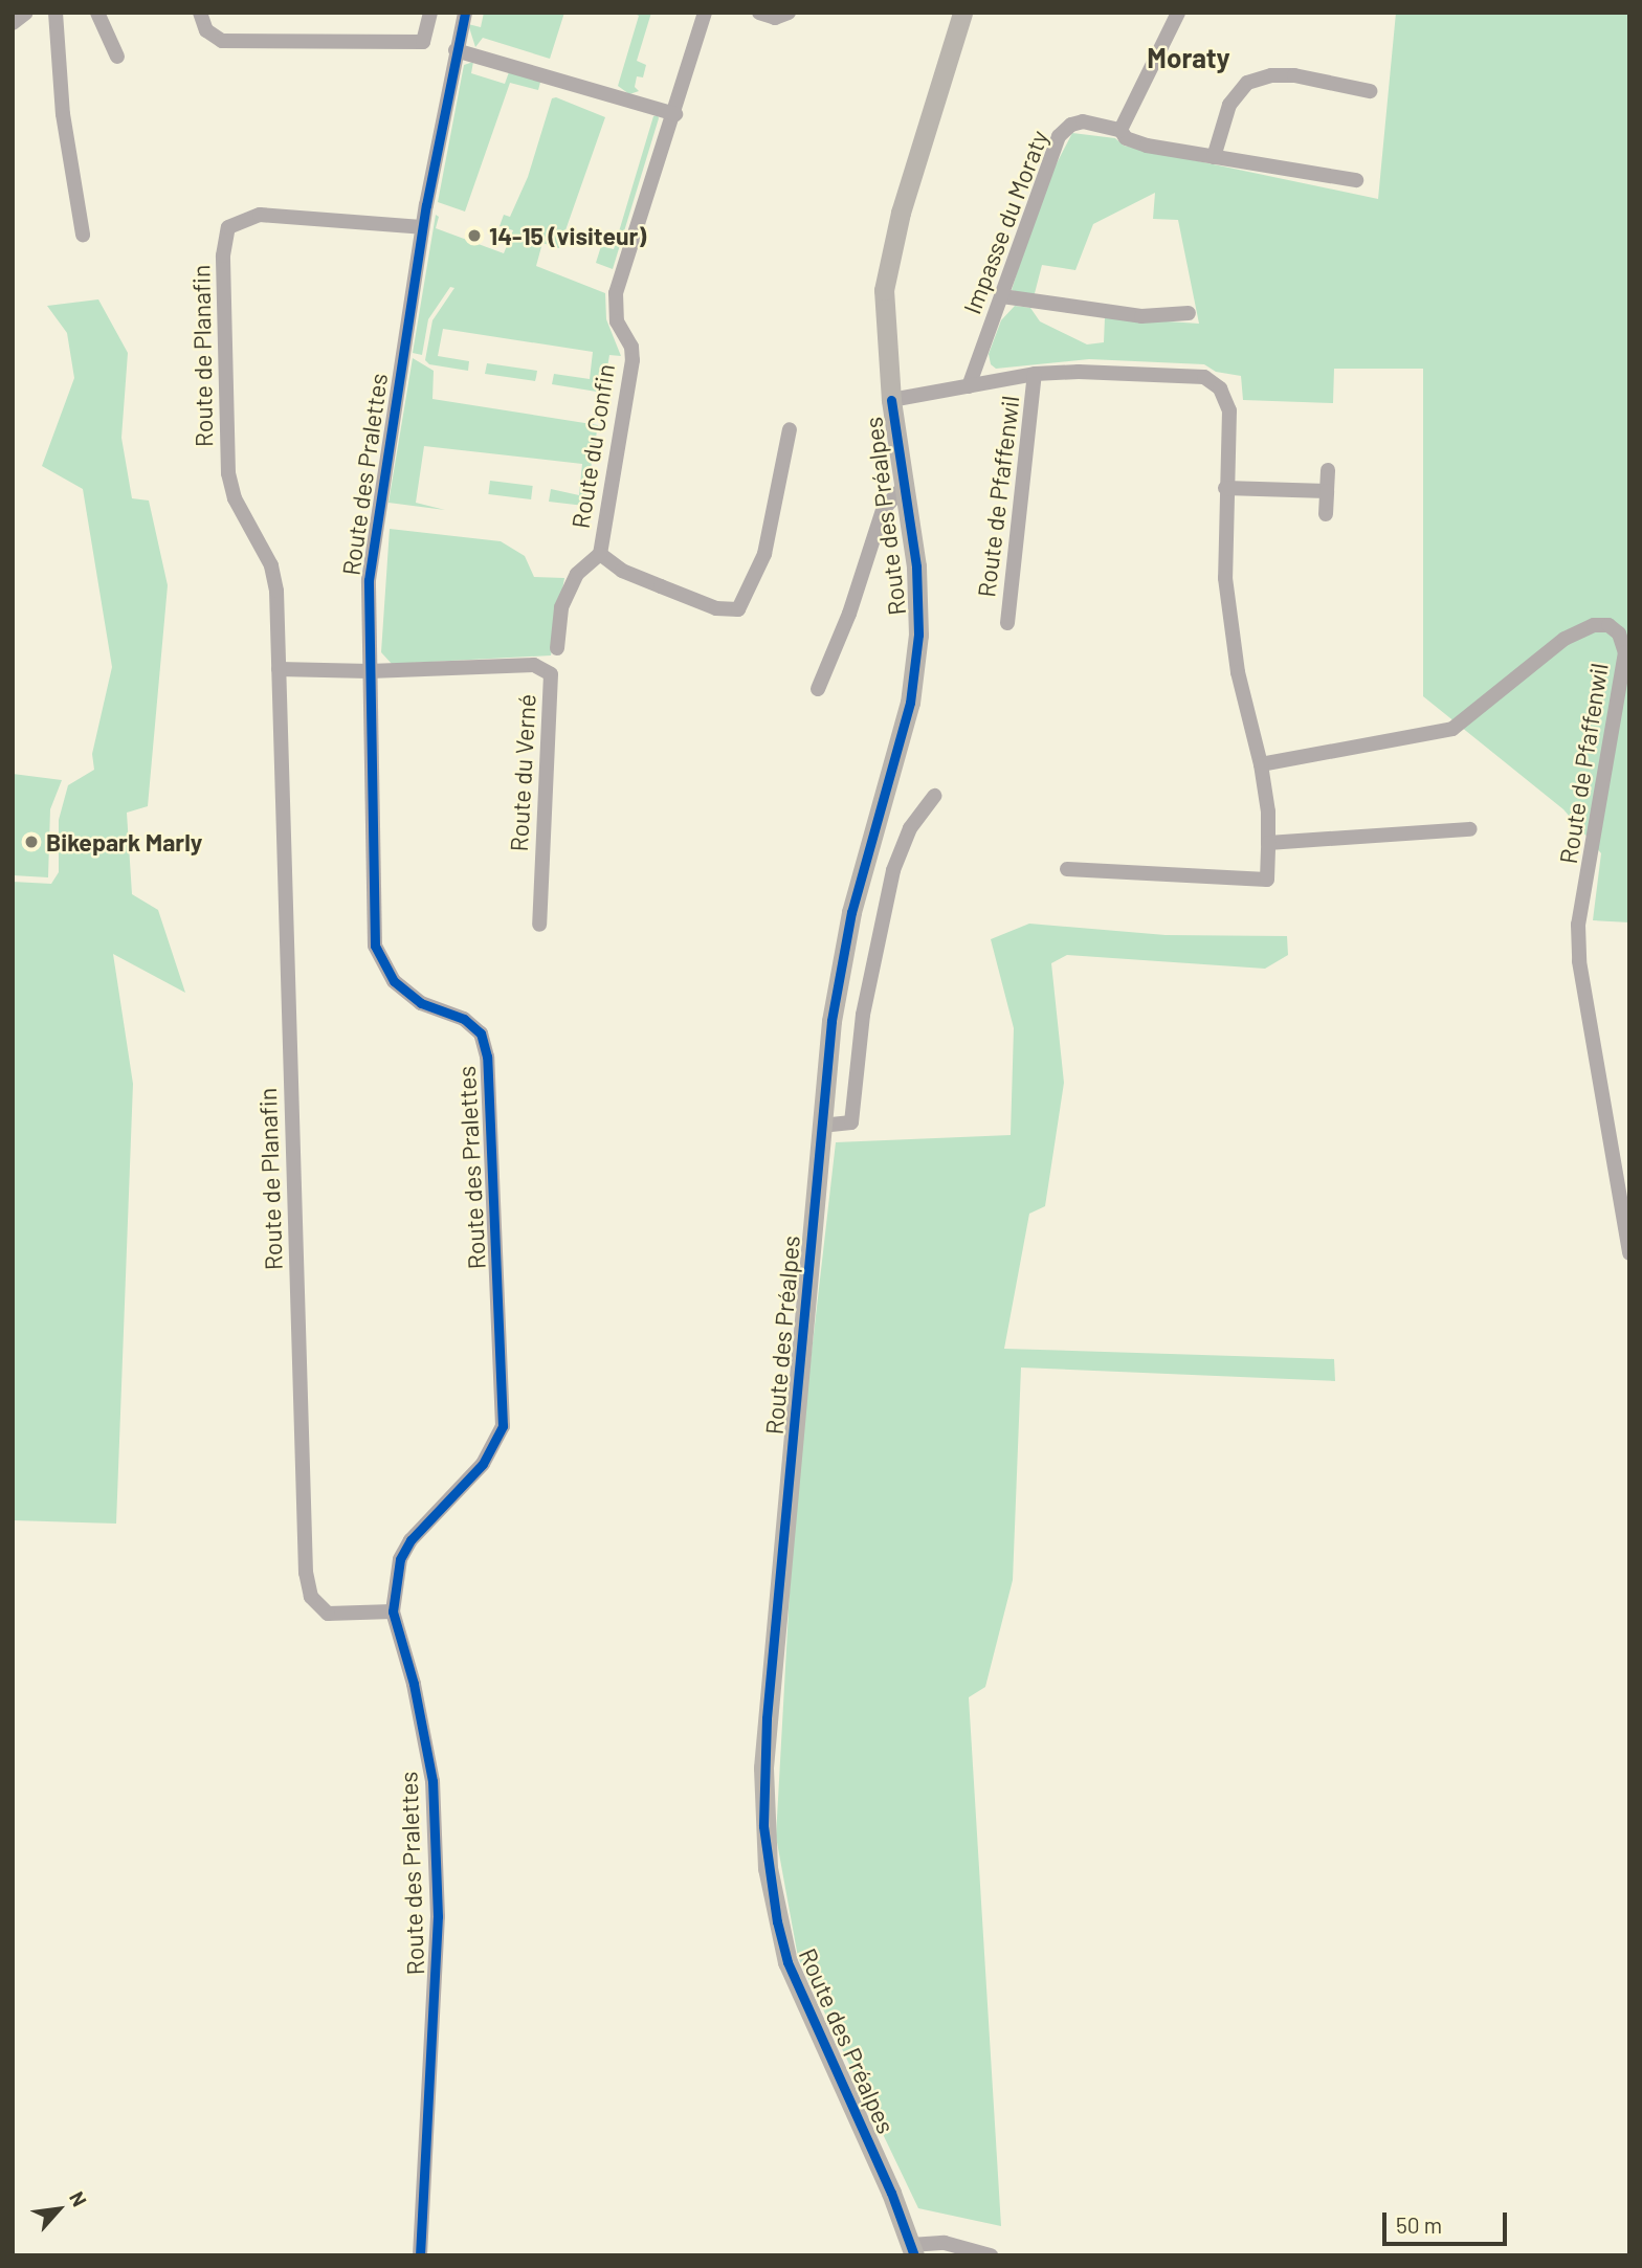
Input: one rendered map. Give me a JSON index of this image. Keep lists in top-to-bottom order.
{
  "streets": {
    "main road": ["Route des Préalpes"],
    "street": [
      "Impasse du Moraty",
      "Route de Planafin",
      "Route du Confin",
      "Route des Pralettes",
      "Route de Pfaffenwil",
      "Route du Verné"
    ]
  },
  "crossings": [
    ["Impasse du Moraty", "Route de Pfaffenwil"],
    ["Route de Planafin", "Route des Pralettes"],
    ["Route des Pralettes", "Route du Verné"],
    ["Route de Pfaffenwil", "Route des Préalpes"]
  ],
  "districts": ["Moraty"],
  "places": ["14-15 (visiteur)", "Bikepark Marly"],
  "scale_bar": "50 m",
  "north": "top right"
}
